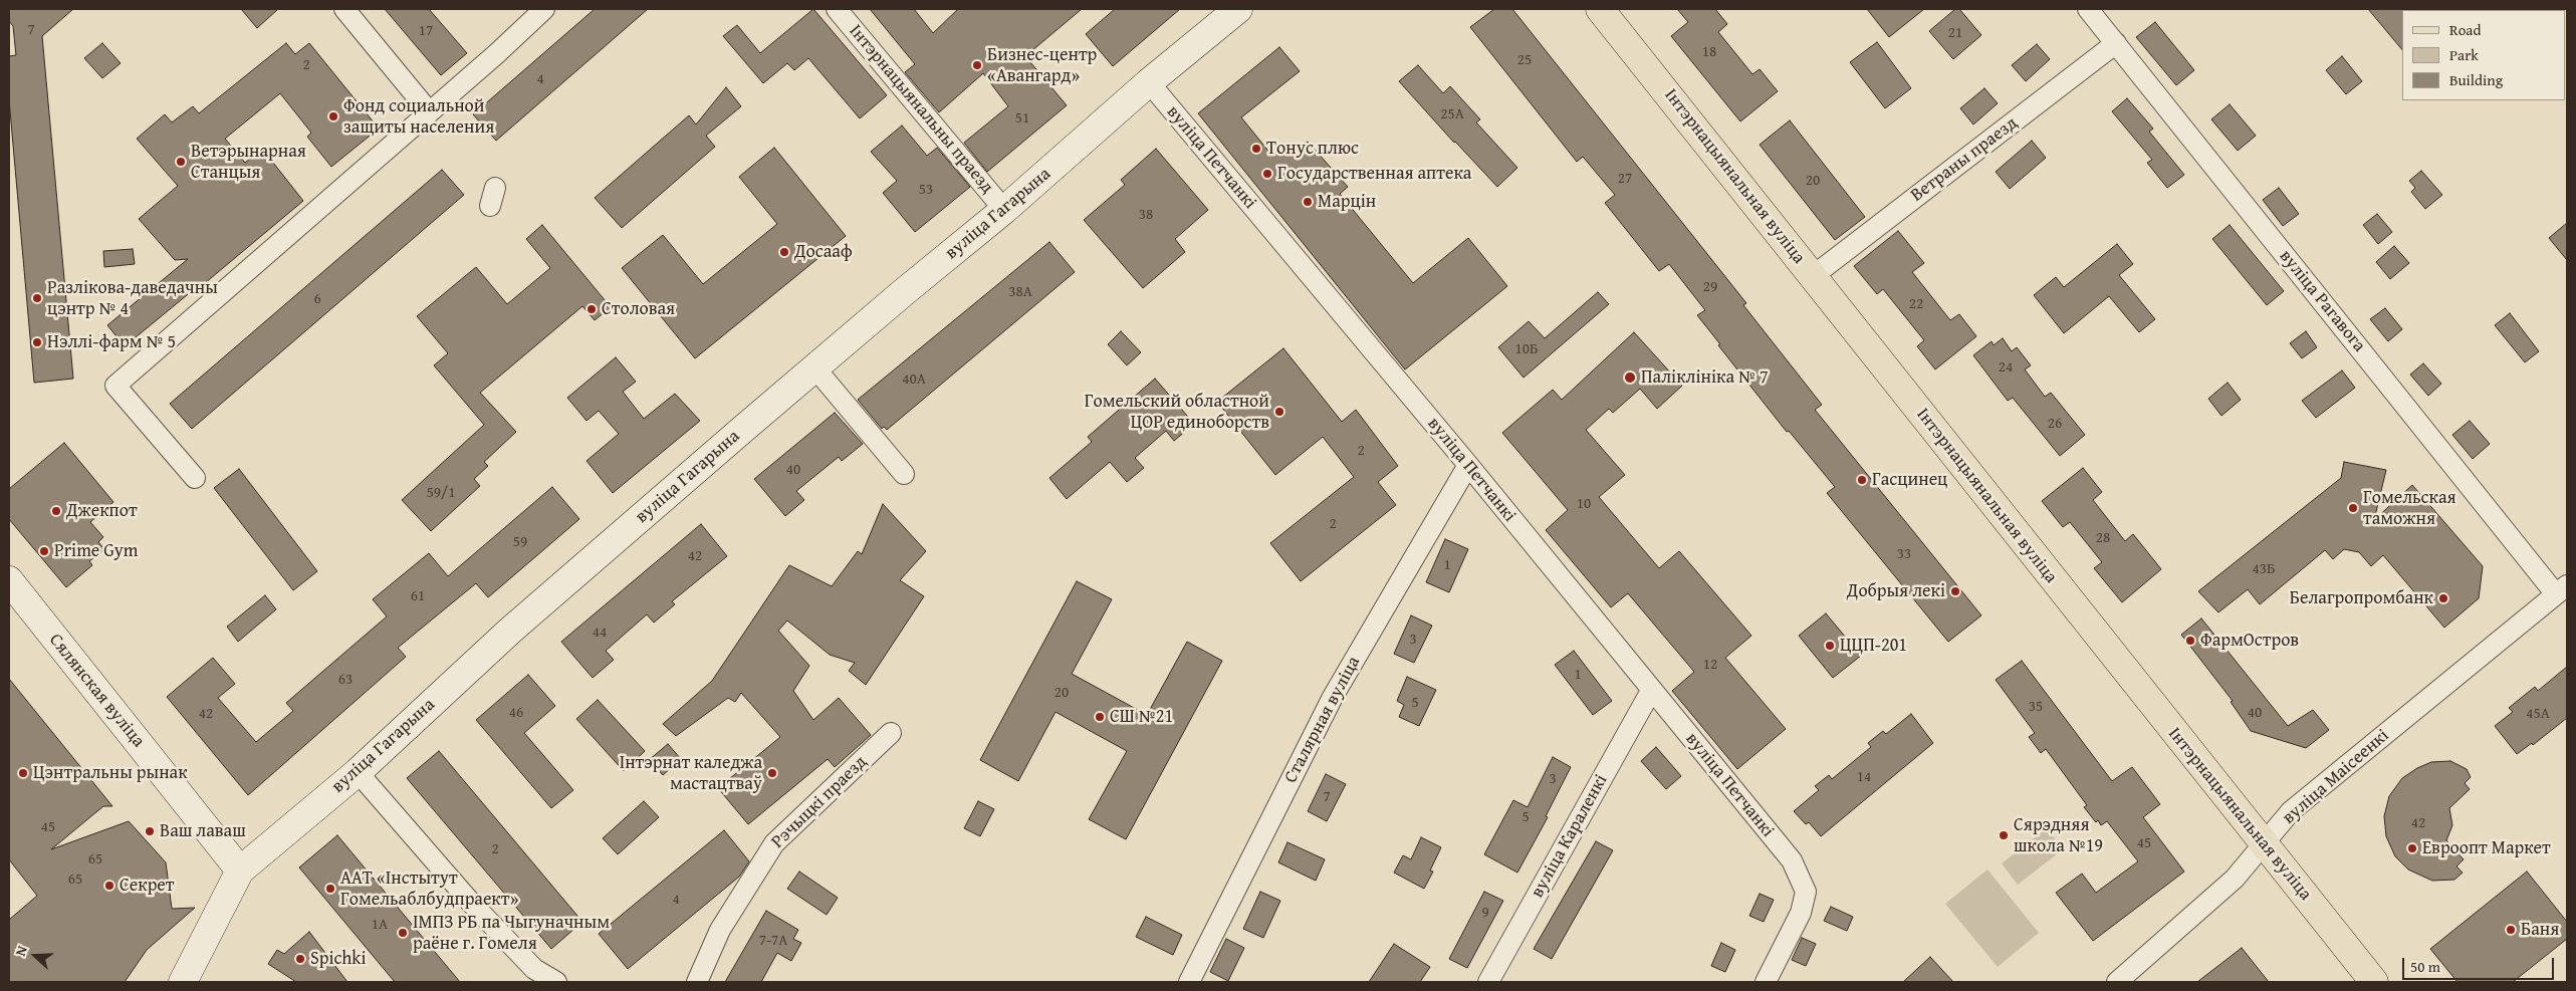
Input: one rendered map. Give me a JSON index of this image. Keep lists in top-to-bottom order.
{
  "streets": {
    "main road": ["Інтэрнацыянальная вуліца"],
    "street": [
      "Інтэрнацыянальны праезд",
      "вуліца Петчанкі",
      "Ветраны праезд",
      "вуліца Гагарына",
      "вуліца Рагавога",
      "Сялянская вуліца",
      "Сталярная вуліца",
      "вуліца Маісеенкі",
      "Рэчыцкі праезд",
      "вуліца Караленкі"
    ]
  },
  "crossings": [
    ["Інтэрнацыянальны праезд", "вуліца Гагарына"],
    ["вуліца Петчанкі", "вуліца Гагарына"],
    ["вуліца Петчанкі", "Сталярная вуліца"],
    ["вуліца Петчанкі", "вуліца Караленкі"],
    ["Ветраны праезд", "Інтэрнацыянальная вуліца"],
    ["Ветраны праезд", "вуліца Рагавога"],
    ["Інтэрнацыянальная вуліца", "вуліца Маісеенкі"],
    ["вуліца Гагарына", "Сялянская вуліца"],
    ["вуліца Рагавога", "вуліца Маісеенкі"]
  ],
  "places": [
    "Бизнес-центр «Авангард»",
    "Фонд социальной защиты населения",
    "Тонус плюс",
    "Ветэрынарная Станцыя",
    "Государственная аптека",
    "Марцін",
    "Досааф",
    "Разлікова-даведачны цэнтр № 4",
    "Столовая",
    "Нэллі-фарм № 5",
    "Паліклініка № 7",
    "Гомельский областной ЦОР единоборств",
    "Гасцинец",
    "Гомельская таможня",
    "Джекпот",
    "Prime Gym",
    "Добрыя лекі",
    "Белагропромбанк",
    "ФармОстров",
    "ЦЦП-201",
    "СШ №21",
    "Цэнтральны рынак",
    "Інтэрнат каледжа мастацтваў",
    "Ваш лаваш",
    "Сярэдняя школа №19",
    "Евроопт Маркет",
    "Секрет",
    "ААТ «Інстытут Гомельаблбудпраект»",
    "Баня",
    "ІМПЗ РБ па Чыгуначным раёне г. Гомеля",
    "Spichki"
  ],
  "house_numbers": [
    "7",
    "17",
    "21",
    "18",
    "25",
    "2",
    "4",
    "25А",
    "51",
    "27",
    "20",
    "53",
    "38",
    "29",
    "38А",
    "6",
    "22",
    "10Б",
    "24",
    "40А",
    "26",
    "2",
    "40",
    "59/1",
    "10",
    "2",
    "28",
    "59",
    "33",
    "42",
    "1",
    "43Б",
    "61",
    "44",
    "3",
    "12",
    "1",
    "63",
    "20",
    "5",
    "35",
    "46",
    "40",
    "42",
    "45А",
    "14",
    "3",
    "7",
    "5",
    "42",
    "45",
    "45",
    "2",
    "65",
    "65",
    "4",
    "9",
    "1А",
    "7-7А"
  ],
  "legend": ["Road", "Park", "Building"],
  "scale_bar": "50 m",
  "north": "left"
}
